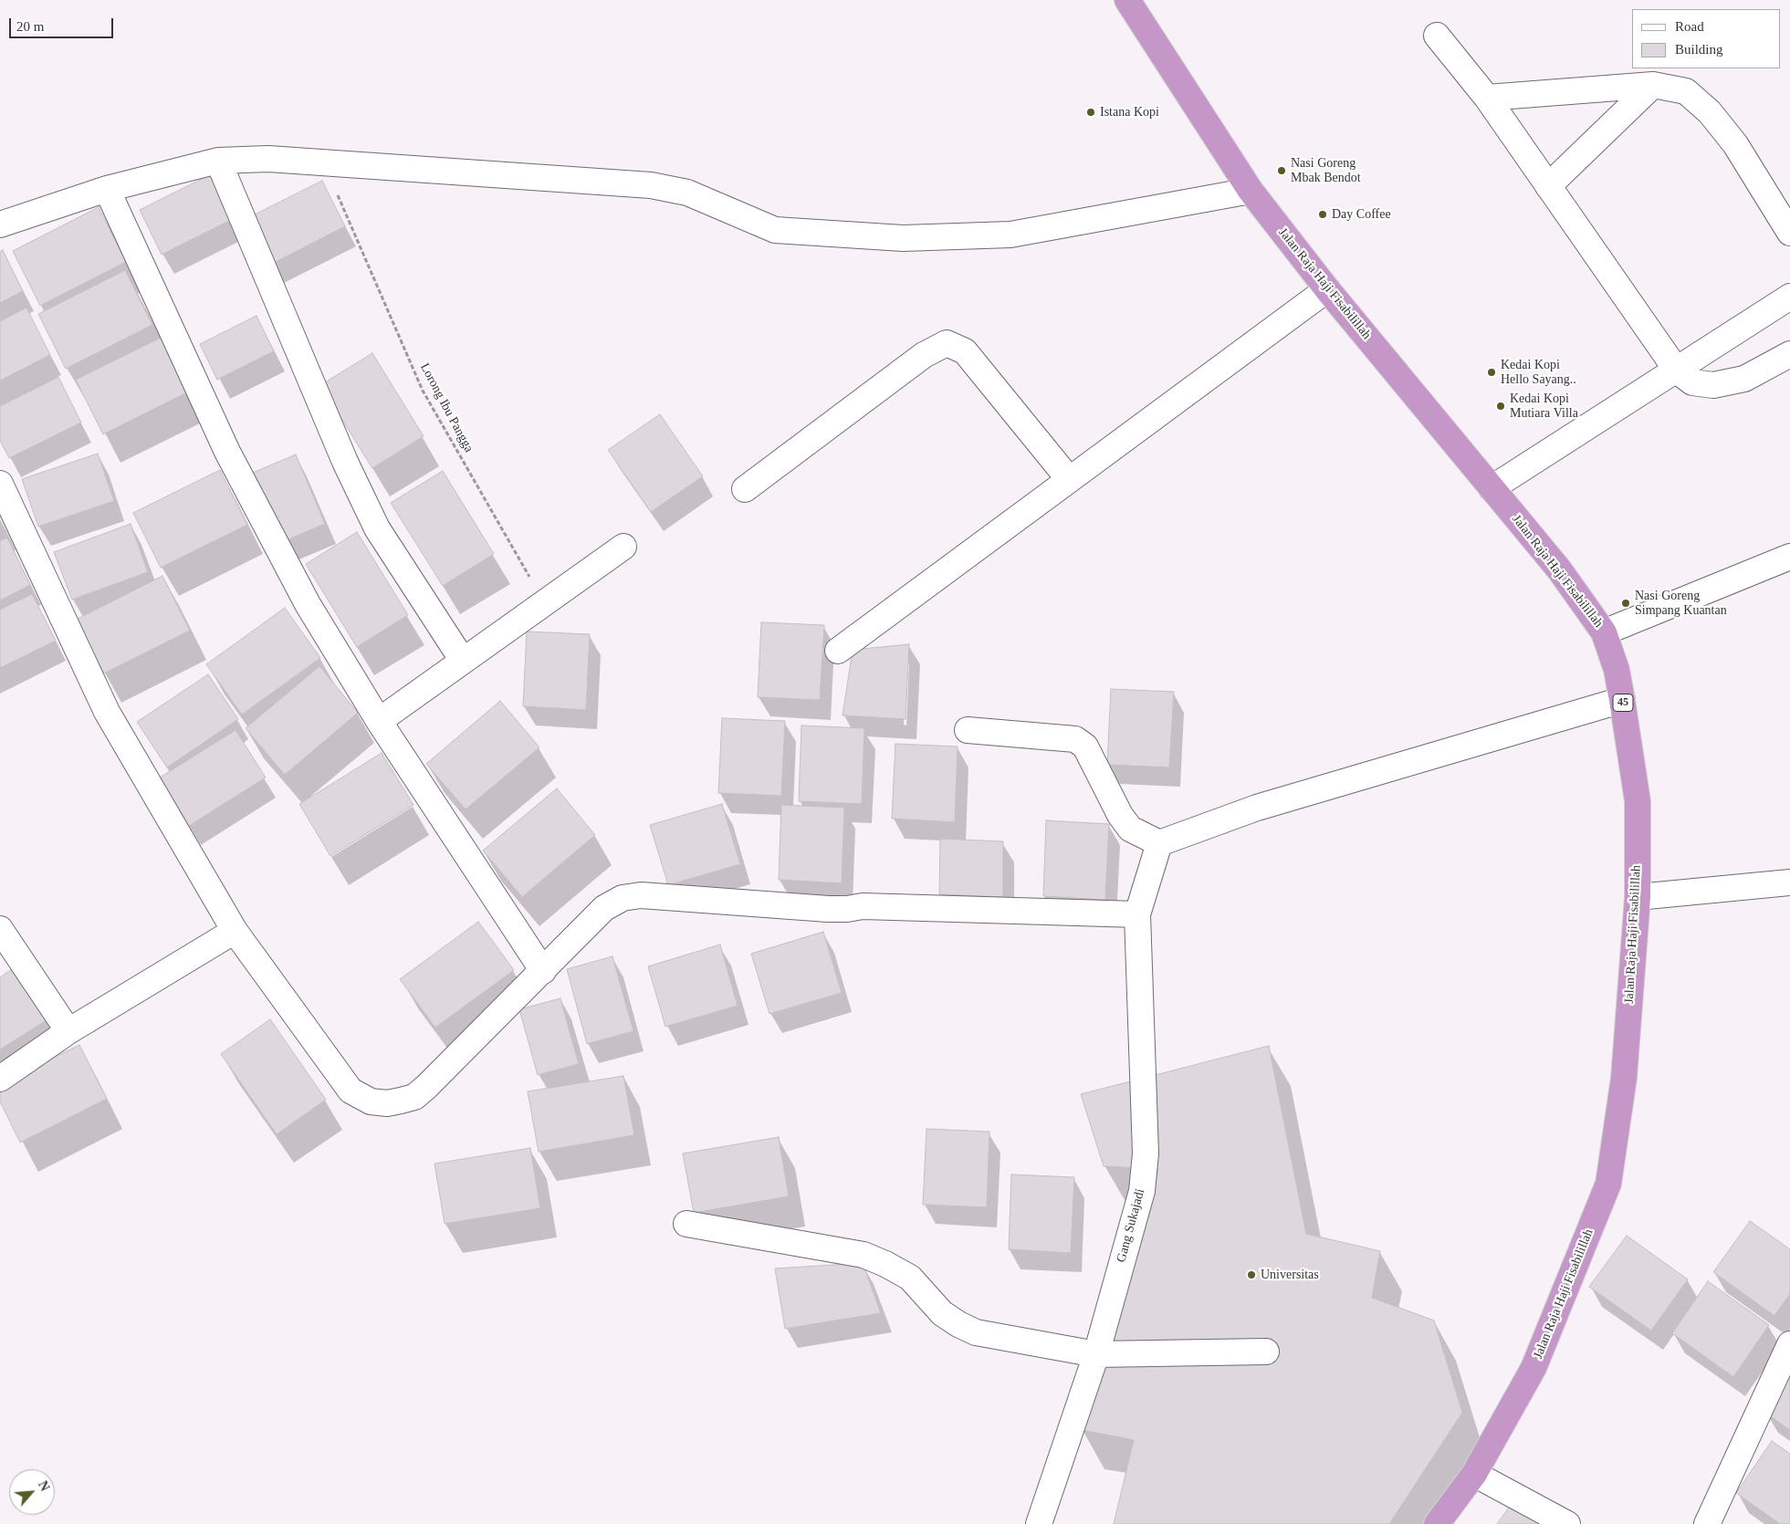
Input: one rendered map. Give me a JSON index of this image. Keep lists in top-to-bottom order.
{
  "streets": {
    "highway": ["Jalan Raja Haji Fisabilillah", "45"],
    "street": ["Gang Sukajadi"],
    "path": ["Lorong Ibu Pangga"]
  },
  "places": [
    "Istana Kopi",
    "Nasi Goreng Mbak Bendot",
    "Day Coffee",
    "Kedai Kopi Hello Sayang..",
    "Kedai Kopi Mutiara Villa",
    "Nasi Goreng Simpang Kuantan",
    "Universitas"
  ],
  "legend": ["Road", "Building"],
  "scale_bar": "20 m",
  "north": "top right"
}
